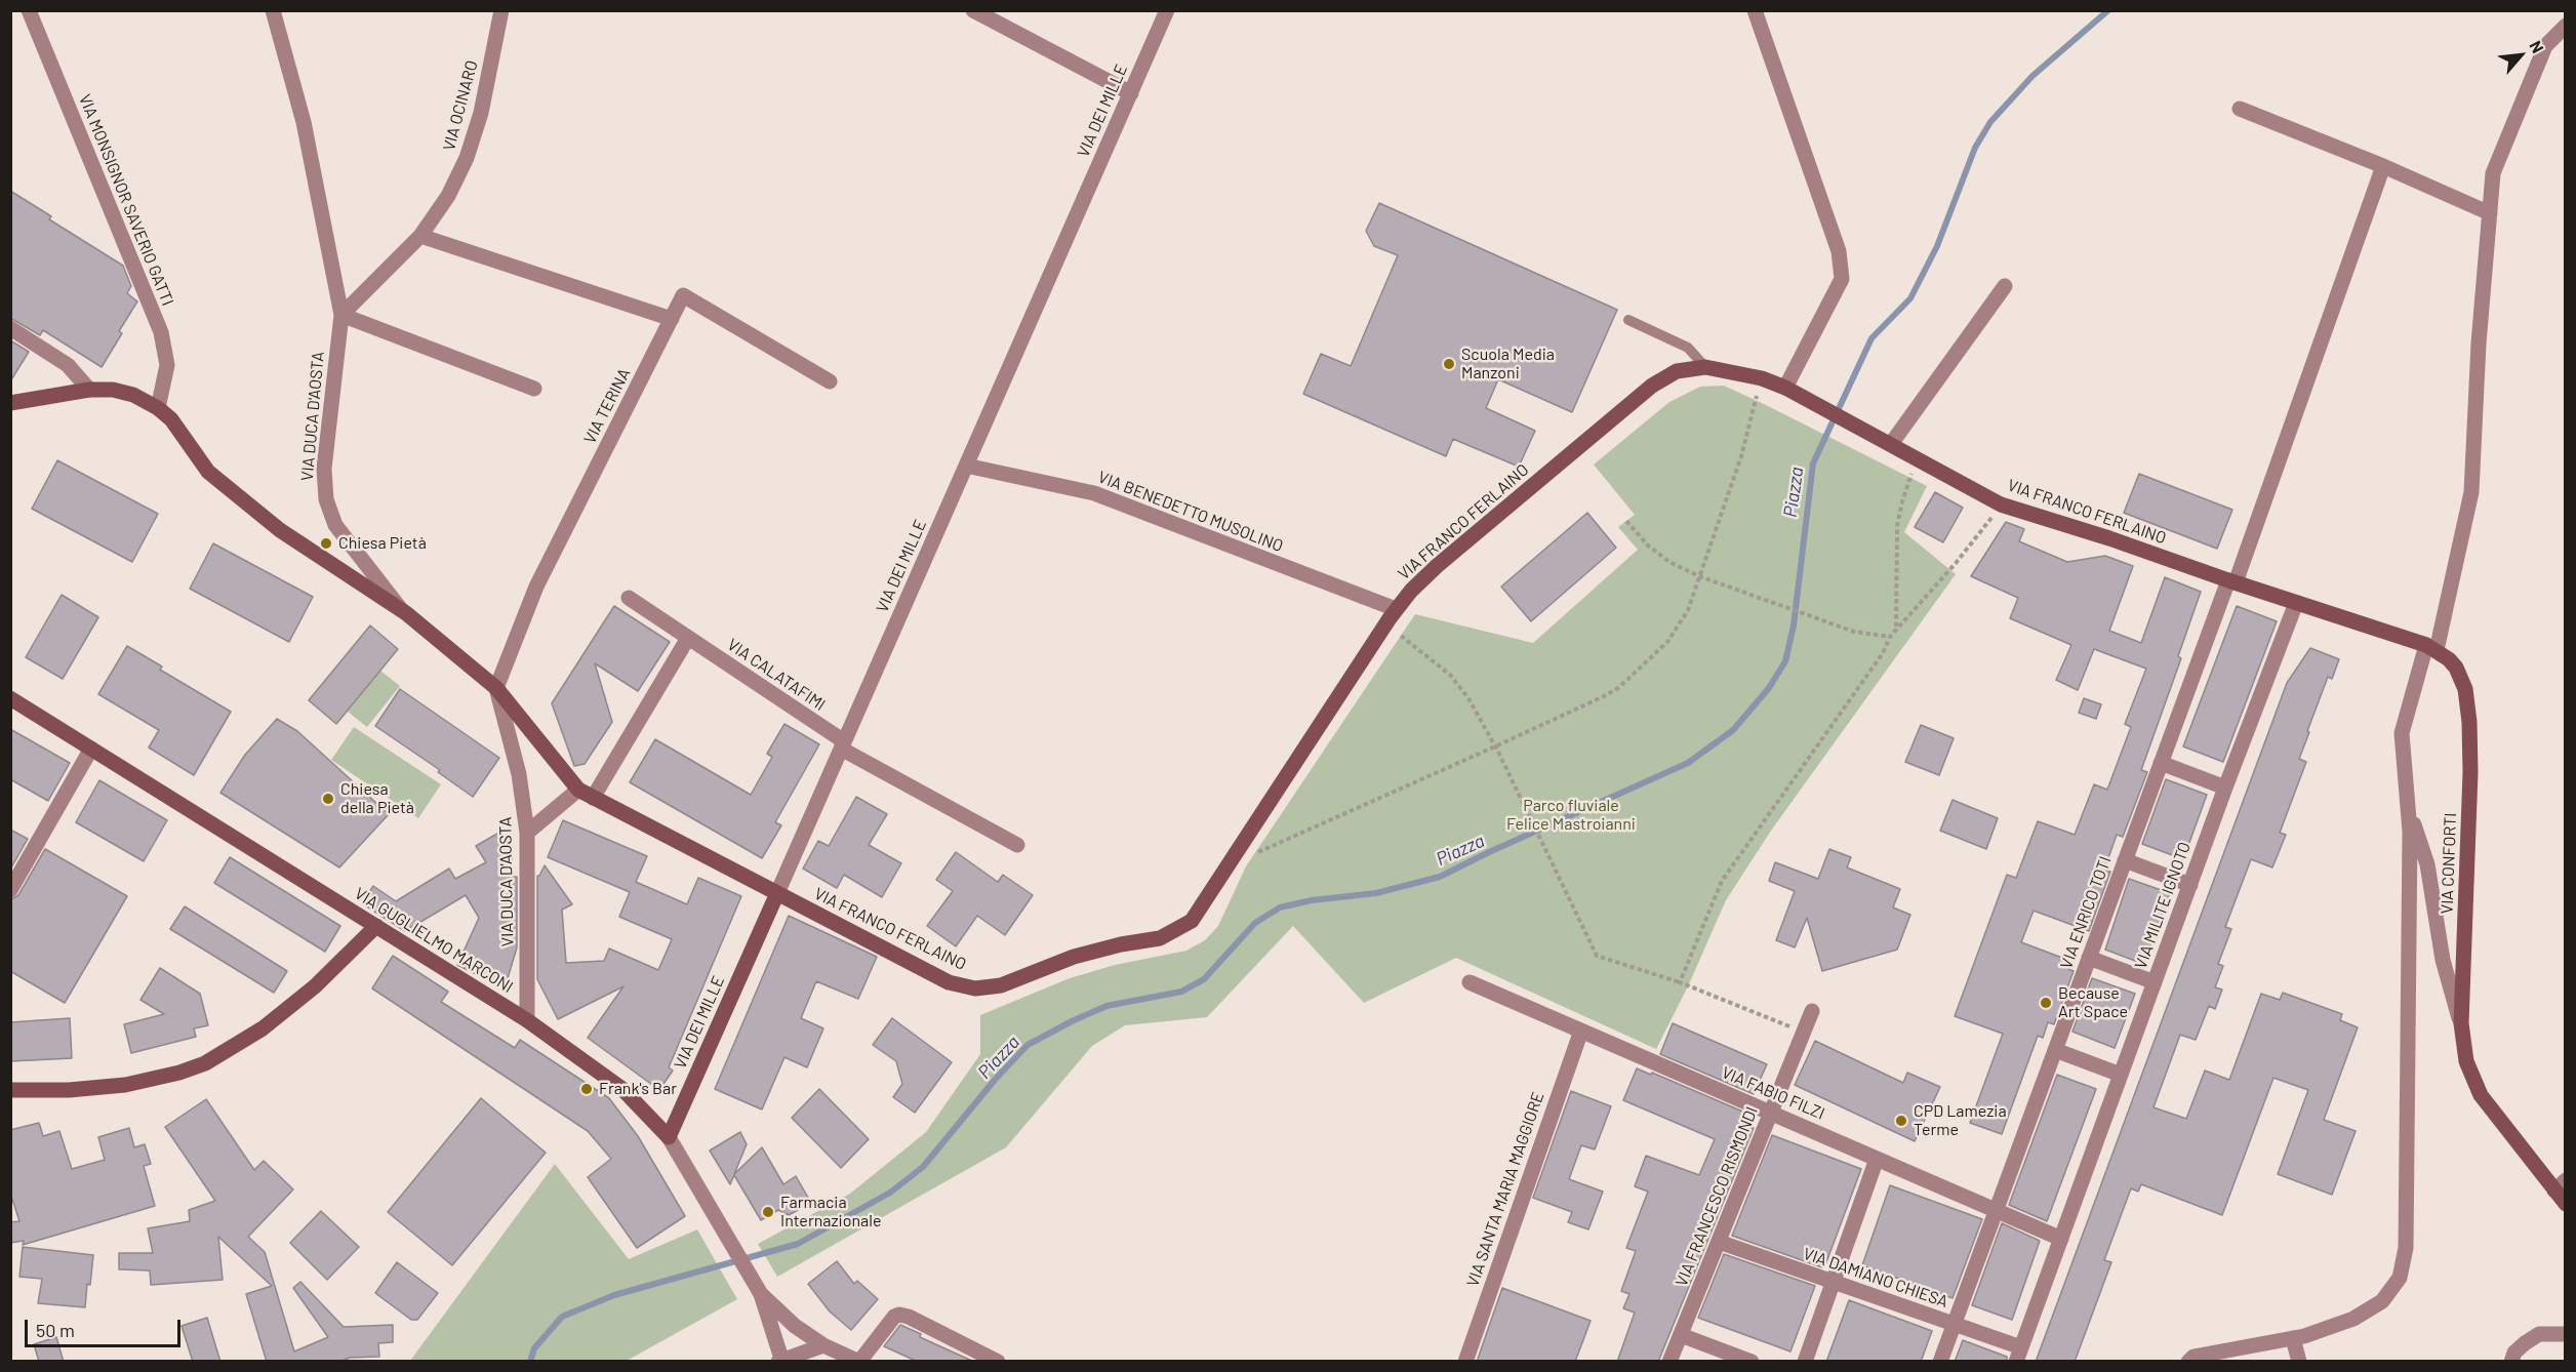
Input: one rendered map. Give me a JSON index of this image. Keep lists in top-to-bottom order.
{
  "streets": {
    "main road": [
      "VIA DEI MILLE",
      "VIA DUCA D'AOSTA",
      "VIA FRANCO FERLAINO",
      "VIA CONFORTI",
      "VIA GUGLIELMO MARCONI"
    ],
    "street": [
      "VIA OCINARO",
      "VIA MONSIGNOR SAVERIO GATTI",
      "VIA TERINA",
      "VIA BENEDETTO MUSOLINO",
      "VIA CALATAFIMI",
      "VIA MILITE IGNOTO",
      "VIA ENRICO TOTI",
      "VIA FABIO FILZI",
      "VIA SANTA MARIA MAGGIORE",
      "VIA FRANCESCO RISMONDI",
      "VIA DAMIANO CHIESA"
    ]
  },
  "crossings": [
    ["VIA OCINARO", "VIA DUCA D'AOSTA"],
    ["VIA DEI MILLE", "VIA BENEDETTO MUSOLINO"],
    ["VIA DEI MILLE", "VIA FRANCO FERLAINO"],
    ["VIA DEI MILLE", "VIA CALATAFIMI"],
    ["VIA DEI MILLE", "VIA GUGLIELMO MARCONI"],
    ["VIA TERINA", "VIA DUCA D'AOSTA"],
    ["VIA DUCA D'AOSTA", "VIA GUGLIELMO MARCONI"],
    ["VIA BENEDETTO MUSOLINO", "VIA FRANCO FERLAINO"],
    ["VIA FRANCO FERLAINO", "VIA CONFORTI"],
    ["VIA FRANCO FERLAINO", "VIA MILITE IGNOTO"],
    ["VIA FRANCO FERLAINO", "VIA ENRICO TOTI"],
    ["VIA CONFORTI", "VIA MILITE IGNOTO"],
    ["VIA MILITE IGNOTO", "VIA FABIO FILZI"],
    ["VIA MILITE IGNOTO", "VIA DAMIANO CHIESA"],
    ["VIA ENRICO TOTI", "VIA FABIO FILZI"],
    ["VIA ENRICO TOTI", "VIA DAMIANO CHIESA"],
    ["VIA FABIO FILZI", "VIA SANTA MARIA MAGGIORE"],
    ["VIA FABIO FILZI", "VIA FRANCESCO RISMONDI"],
    ["VIA FRANCESCO RISMONDI", "VIA DAMIANO CHIESA"]
  ],
  "water": ["Piazza"],
  "parks": ["Parco fluviale Felice Mastroianni"],
  "places": [
    "Scuola Media Manzoni",
    "Chiesa Pietà",
    "Chiesa della Pietà",
    "Because Art Space",
    "Frank's Bar",
    "CPD Lamezia Terme",
    "Farmacia Internazionale"
  ],
  "scale_bar": "50 m",
  "north": "top right"
}
